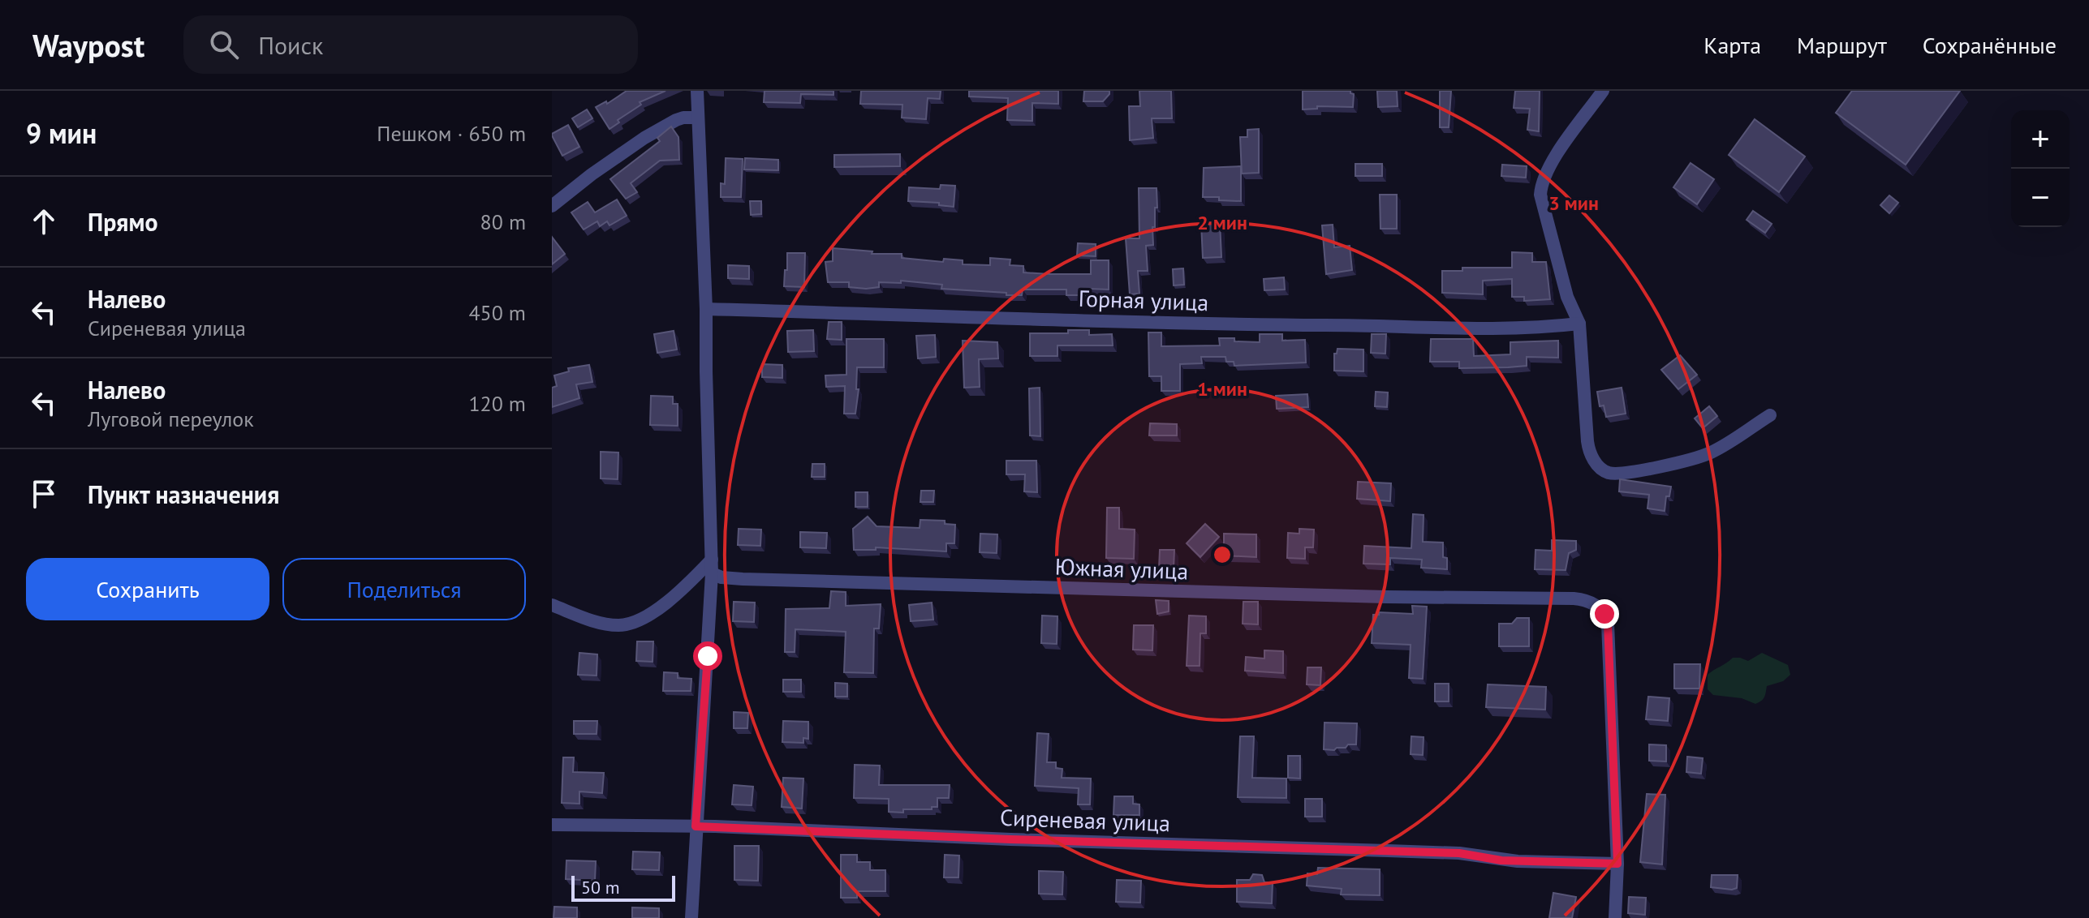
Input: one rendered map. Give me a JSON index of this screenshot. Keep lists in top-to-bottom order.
{
  "streets": {
    "street": ["Горная улица", "Южная улица", "Сиреневая улица"]
  },
  "crossings": [
    ["Южная улица", "Сиреневая улица"]
  ],
  "scale_bar": "50 m",
  "page": {
    "header": "Waypost",
    "search": "Поиск",
    "nav": ["Карта", "Маршрут", "Сохранённые"],
    "heading": ["9 мин", "Пешком · 650 m"],
    "map_buttons": ["+", "−"],
    "list": [
      ["Прямо", "80 m"],
      ["Налево", "Сиреневая улица", "450 m"],
      ["Налево", "Луговой переулок", "120 m"],
      "Пункт назначения"
    ],
    "buttons": ["Сохранить", "Поделиться"],
    "scale": "50 m"
  },
  "rings": ["3 мин", "2 мин", "1 мин"]
}
